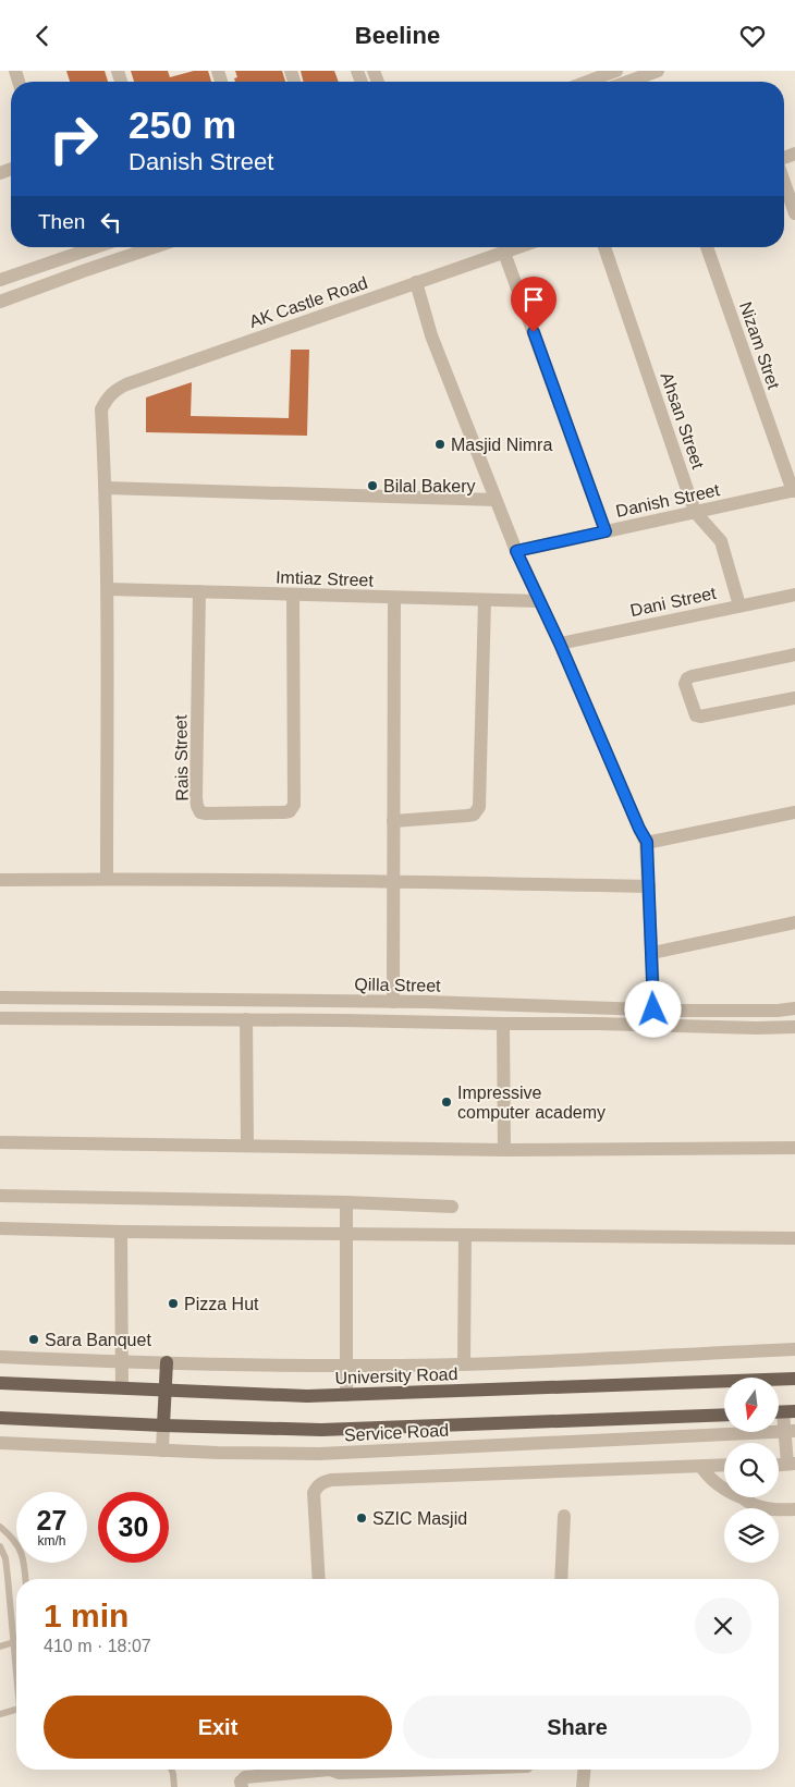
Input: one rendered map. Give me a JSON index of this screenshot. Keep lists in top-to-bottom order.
{
  "streets": {
    "main road": ["University Road"],
    "street": [
      "AK Castle Road",
      "Nizam Stret",
      "Ahsan Street",
      "Danish Street",
      "Imtiaz Street",
      "Dani Street",
      "Rais Street",
      "Qilla Street",
      "Service Road"
    ]
  },
  "crossings": [
    ["Nizam Stret", "Danish Street"],
    ["Ahsan Street", "Danish Street"],
    ["Ahsan Street", "Dani Street"],
    ["Imtiaz Street", "Rais Street"]
  ],
  "places": [
    "Masjid Nimra",
    "Bilal Bakery",
    "Impressive computer academy",
    "Pizza Hut",
    "Sara Banquet",
    "SZIC Masjid"
  ],
  "north": "bottom",
  "page": {
    "header": "Beeline",
    "turn": ["250 m", "Danish Street"],
    "then": "Then",
    "speed": "27 km/h",
    "limit": "30",
    "heading": ["1 min", "410 m · 18:07"],
    "buttons": ["Exit", "Share"]
  }
}
